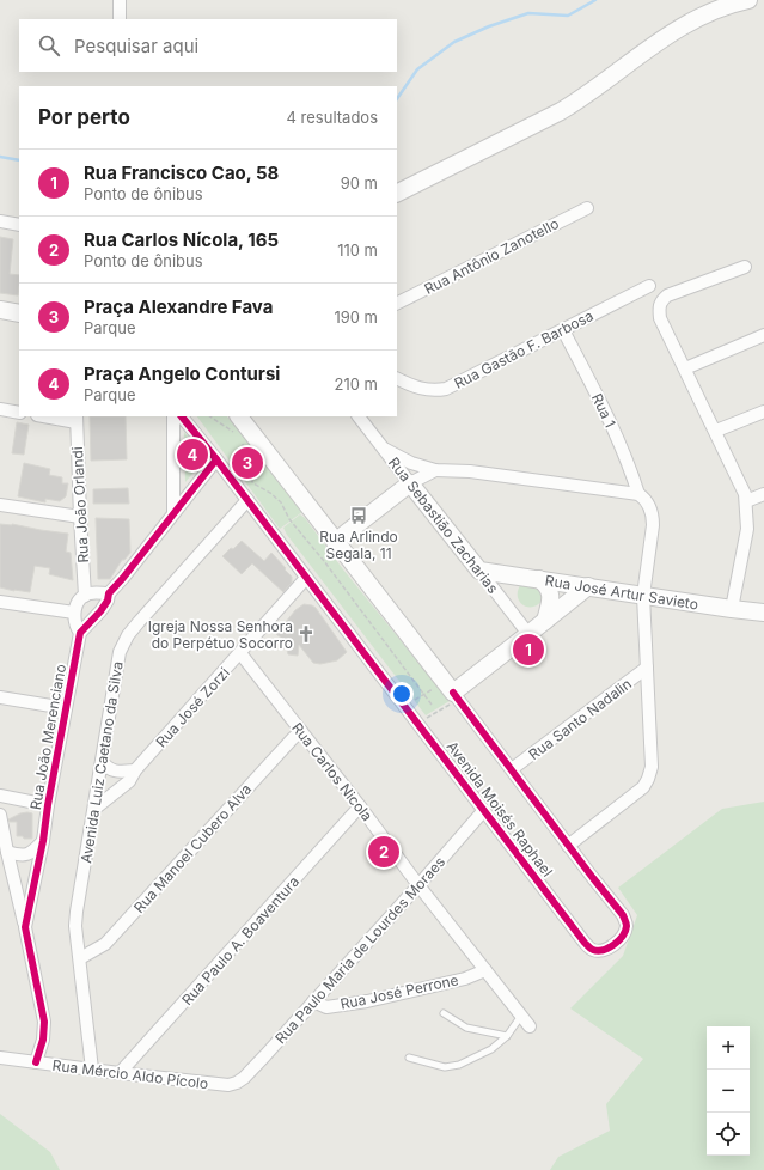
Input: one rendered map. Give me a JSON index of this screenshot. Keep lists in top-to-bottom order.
{
  "streets": {
    "street": [
      "Rua Antônio Zanotello",
      "Rua Gastão F. Barbosa",
      "Rua 1",
      "Rua João Orlandi",
      "Rua Sebastião Zacharias",
      "Rua José Artur Savieto",
      "Rua José Zorzi",
      "Rua Santo Nadalin",
      "Rua João Merenciano",
      "Avenida Luiz Caetano da Silva",
      "Rua Carlos Nicola",
      "Avenida Moisés Raphael",
      "Rua Manoel Cubero Alva",
      "Rua Paulo A. Boaventura",
      "Rua Paulo Maria de Lourdes Moraes",
      "Rua José Perrone",
      "Rua Mércio Aldo Pícolo"
    ]
  },
  "crossings": [
    ["Rua Gastão F. Barbosa", "Rua 1"],
    ["Rua 1", "Rua José Artur Savieto"],
    ["Rua 1", "Rua Santo Nadalin"],
    ["Rua 1", "Avenida Moisés Raphael"],
    ["Rua Sebastião Zacharias", "Rua José Artur Savieto"],
    ["Rua José Zorzi", "Avenida Luiz Caetano da Silva"],
    ["Rua José Zorzi", "Rua Carlos Nicola"],
    ["Rua José Zorzi", "Avenida Moisés Raphael"],
    ["Rua Santo Nadalin", "Avenida Moisés Raphael"],
    ["Rua João Merenciano", "Rua Mércio Aldo Pícolo"],
    ["Avenida Luiz Caetano da Silva", "Avenida Moisés Raphael"],
    ["Avenida Luiz Caetano da Silva", "Rua Manoel Cubero Alva"],
    ["Avenida Luiz Caetano da Silva", "Rua Mércio Aldo Pícolo"],
    ["Rua Carlos Nicola", "Rua Manoel Cubero Alva"],
    ["Rua Carlos Nicola", "Rua Paulo A. Boaventura"],
    ["Rua Carlos Nicola", "Rua Paulo Maria de Lourdes Moraes"],
    ["Rua Carlos Nicola", "Rua José Perrone"],
    ["Avenida Moisés Raphael", "Rua Paulo Maria de Lourdes Moraes"],
    ["Rua Paulo A. Boaventura", "Rua Mércio Aldo Pícolo"],
    ["Rua Paulo Maria de Lourdes Moraes", "Rua José Perrone"],
    ["Rua Paulo Maria de Lourdes Moraes", "Rua Mércio Aldo Pícolo"]
  ],
  "places": {
    "bus stop": ["Rua Arlindo Segala, 11"],
    "church": ["Igreja Nossa Senhora do Perpétuo Socorro"]
  },
  "page": {
    "search": "Pesquisar aqui",
    "heading": ["Por perto", "4 resultados"],
    "list": [
      {
        "mark": "1",
        "name": "Rua Francisco Cao, 58",
        "note": "Ponto de ônibus",
        "value": "90 m"
      },
      {
        "mark": "2",
        "name": "Rua Carlos Nícola, 165",
        "note": "Ponto de ônibus",
        "value": "110 m"
      },
      {
        "mark": "3",
        "name": "Praça Alexandre Fava",
        "note": "Parque",
        "value": "190 m"
      },
      {
        "mark": "4",
        "name": "Praça Angelo Contursi",
        "note": "Parque",
        "value": "210 m"
      }
    ],
    "pins": [
      "4",
      "3",
      "1",
      "2"
    ],
    "map_buttons": ["+", "−"]
  }
}
